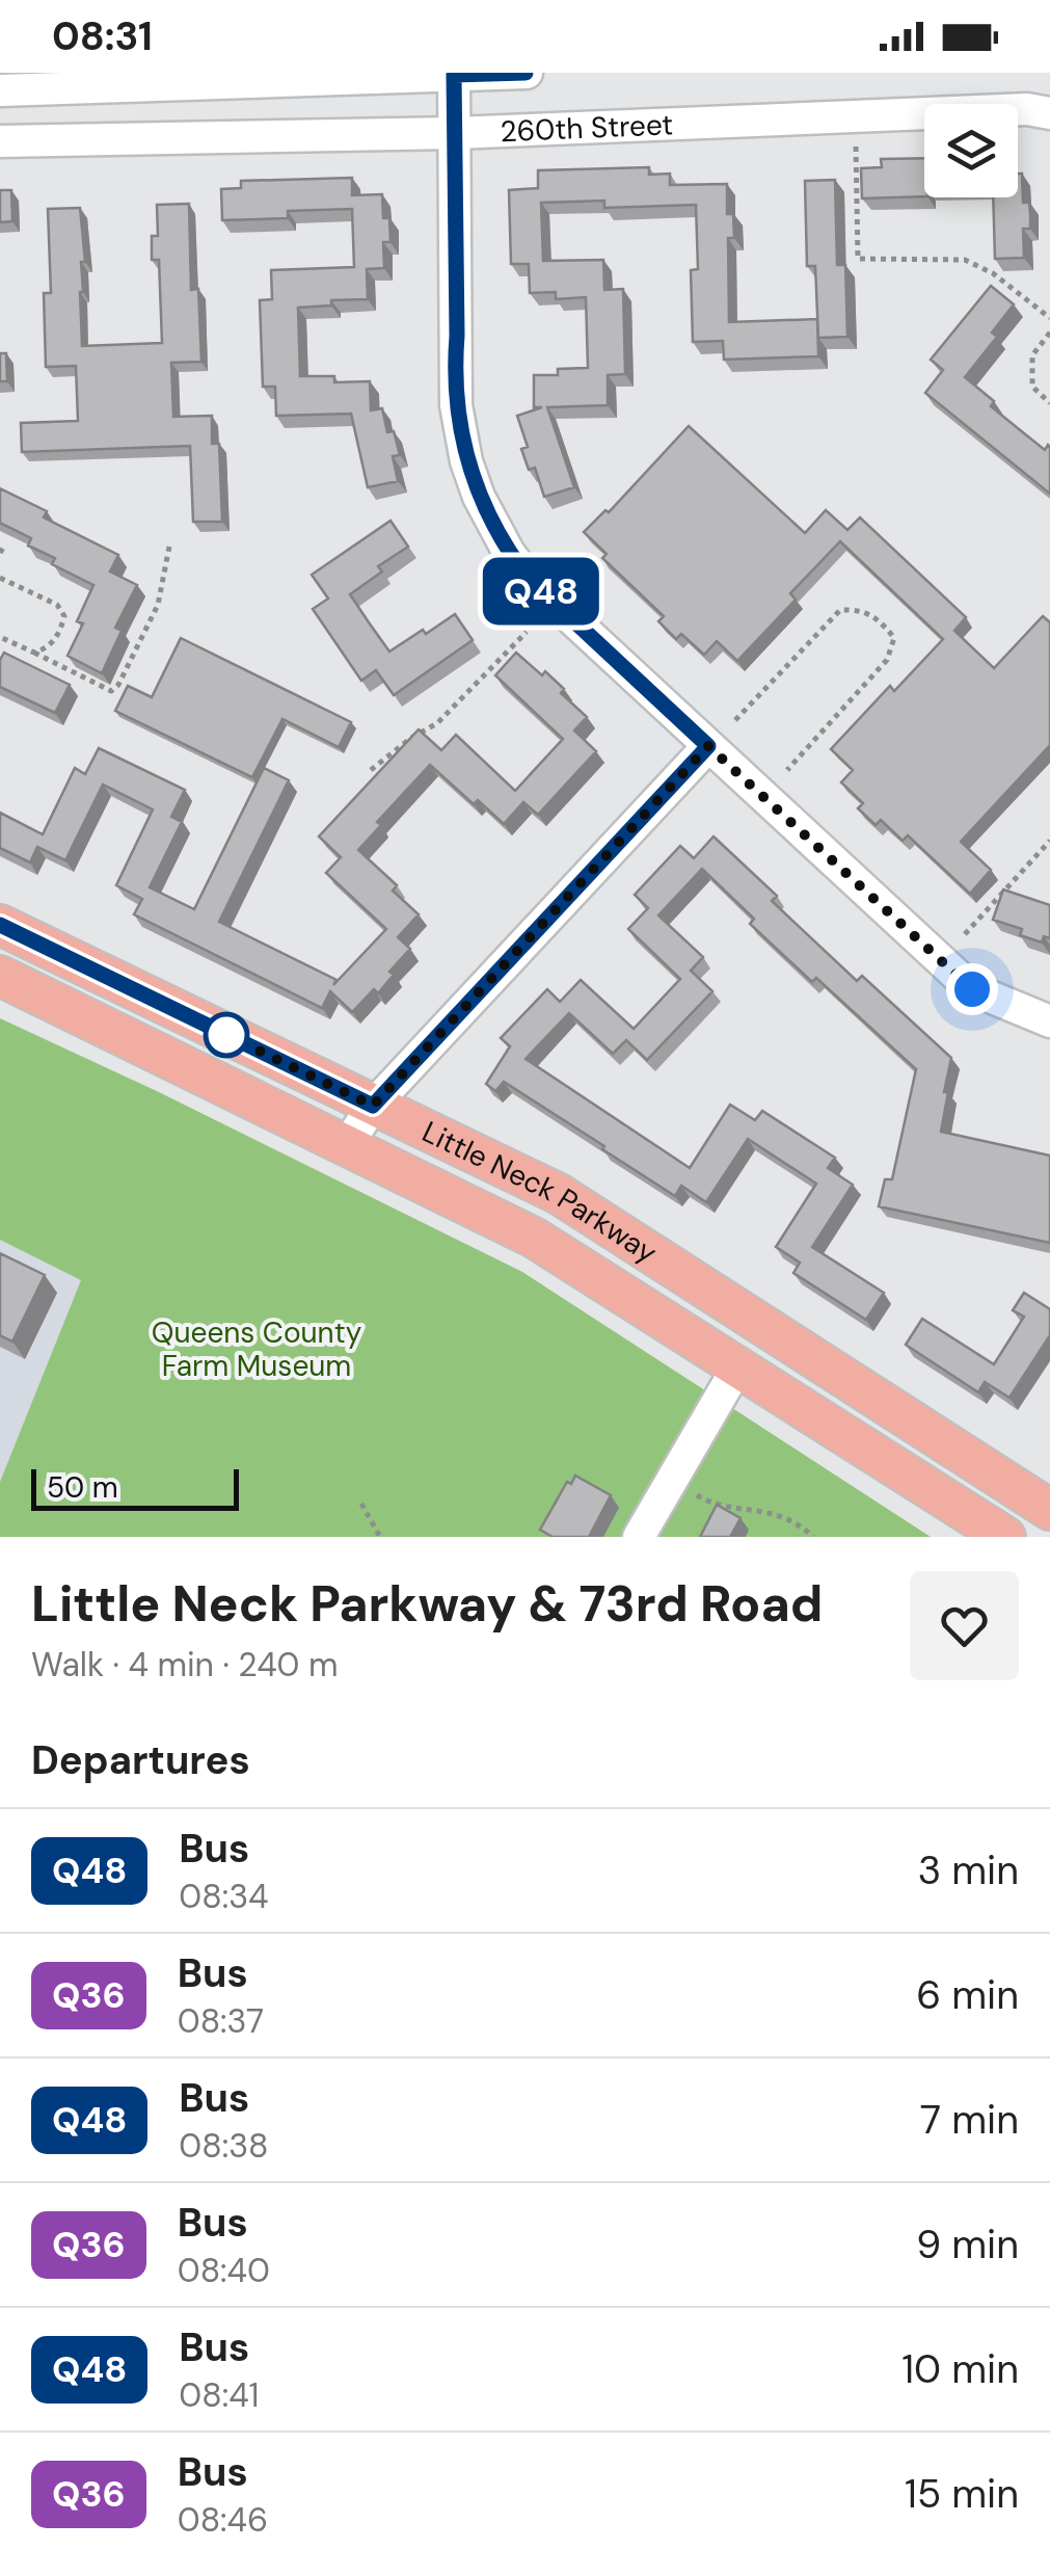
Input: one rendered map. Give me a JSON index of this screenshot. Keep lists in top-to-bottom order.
{
  "streets": {
    "main road": ["Little Neck Parkway"],
    "street": ["260th Street"]
  },
  "parks": ["Queens County Farm Museum"],
  "lines": ["bus line Q48"],
  "scale_bar": "50 m",
  "page": {
    "status": "08:31",
    "on_map": "Q48",
    "scale": "50 m",
    "heading": [
      ["Little Neck Parkway & 73rd Road", "Walk · 4 min · 240 m"],
      "Departures"
    ],
    "list": [
      {
        "mark": "Q48",
        "name": "Bus",
        "note": "08:34",
        "value": "3 min"
      },
      {
        "mark": "Q36",
        "name": "Bus",
        "note": "08:37",
        "value": "6 min"
      },
      {
        "mark": "Q48",
        "name": "Bus",
        "note": "08:38",
        "value": "7 min"
      },
      {
        "mark": "Q36",
        "name": "Bus",
        "note": "08:40",
        "value": "9 min"
      },
      {
        "mark": "Q48",
        "name": "Bus",
        "note": "08:41",
        "value": "10 min"
      },
      {
        "mark": "Q36",
        "name": "Bus",
        "note": "08:46",
        "value": "15 min"
      }
    ]
  }
}
